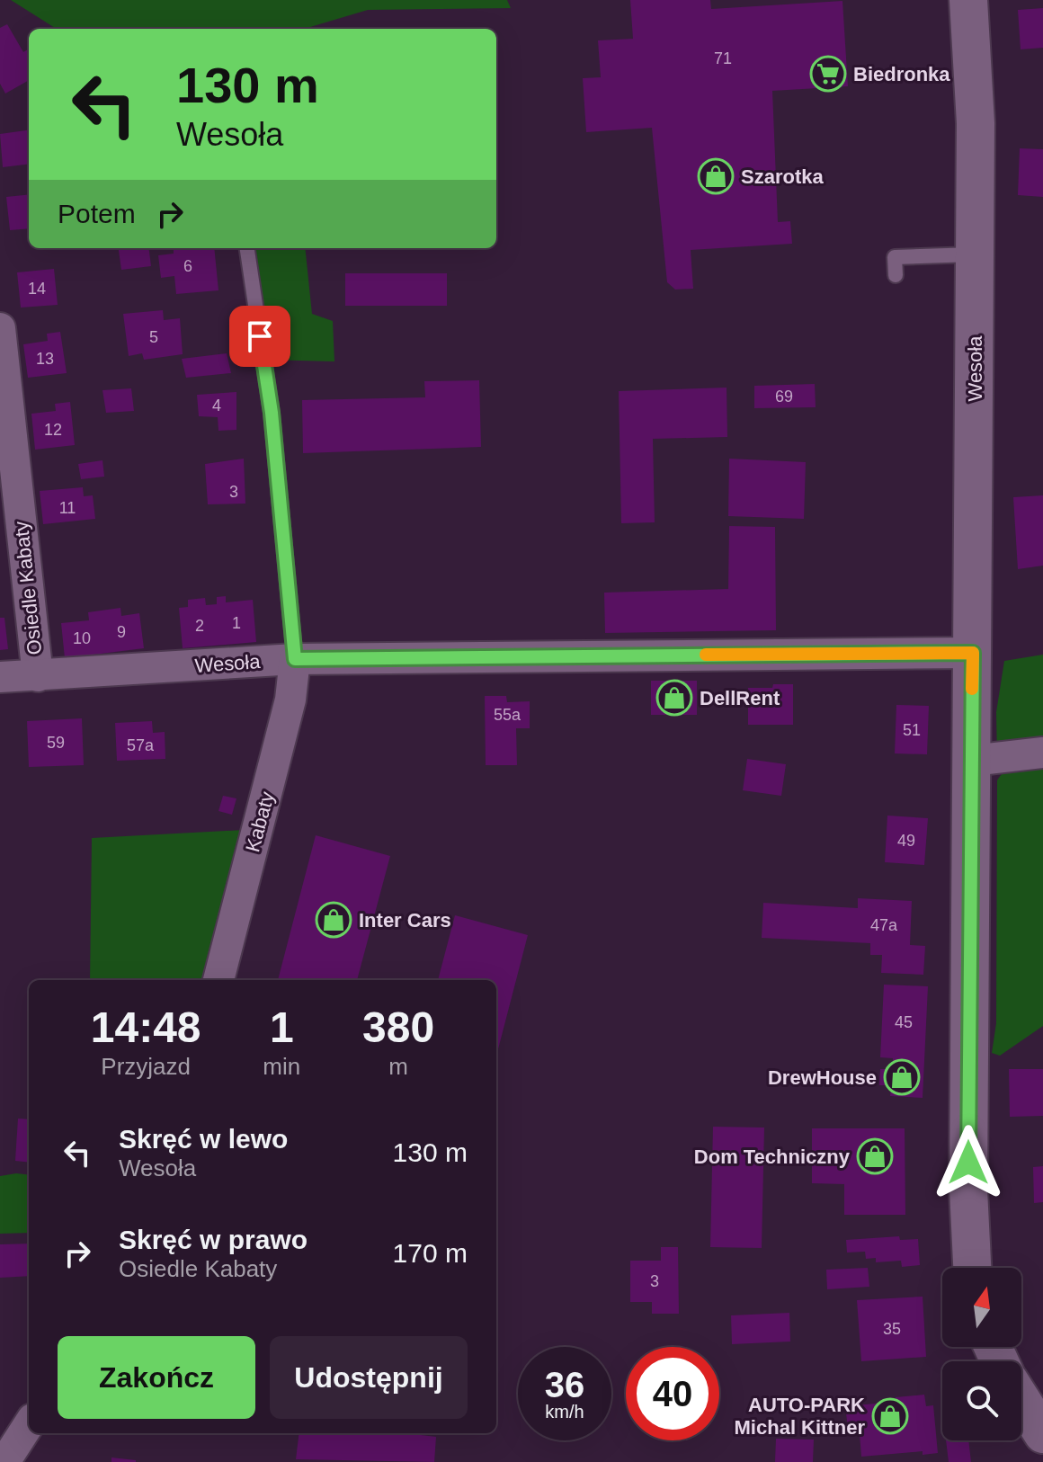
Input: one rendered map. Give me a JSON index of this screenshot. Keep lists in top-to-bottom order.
{
  "streets": {
    "street": ["Wesoła", "Osiedle Kabaty", "Kabaty"]
  },
  "crossings": [
    ["Wesoła", "Osiedle Kabaty"],
    ["Wesoła", "Kabaty"]
  ],
  "places": {
    "supermarket": ["Biedronka"],
    "shop": [
      "Szarotka",
      "DellRent",
      "Inter Cars",
      "DrewHouse",
      "Dom Techniczny",
      "AUTO-PARK Michal Kittner"
    ]
  },
  "house_numbers": [
    "71",
    "6",
    "14",
    "5",
    "13",
    "69",
    "4",
    "12",
    "3",
    "11",
    "1",
    "2",
    "9",
    "10",
    "55a",
    "51",
    "59",
    "57a",
    "49",
    "47a",
    "45",
    "3",
    "35"
  ],
  "north": "top",
  "page": {
    "turn": ["130 m", "Wesoła"],
    "then": "Potem",
    "eta": [
      "14:48",
      "Przyjazd",
      "1",
      "min",
      "380",
      "m"
    ],
    "list": [
      {
        "name": "Skręć w lewo",
        "note": "Wesoła",
        "value": "130 m"
      },
      {
        "name": "Skręć w prawo",
        "note": "Osiedle Kabaty",
        "value": "170 m"
      }
    ],
    "buttons": ["Zakończ", "Udostępnij"],
    "speed": "36 km/h",
    "limit": "40"
  }
}
